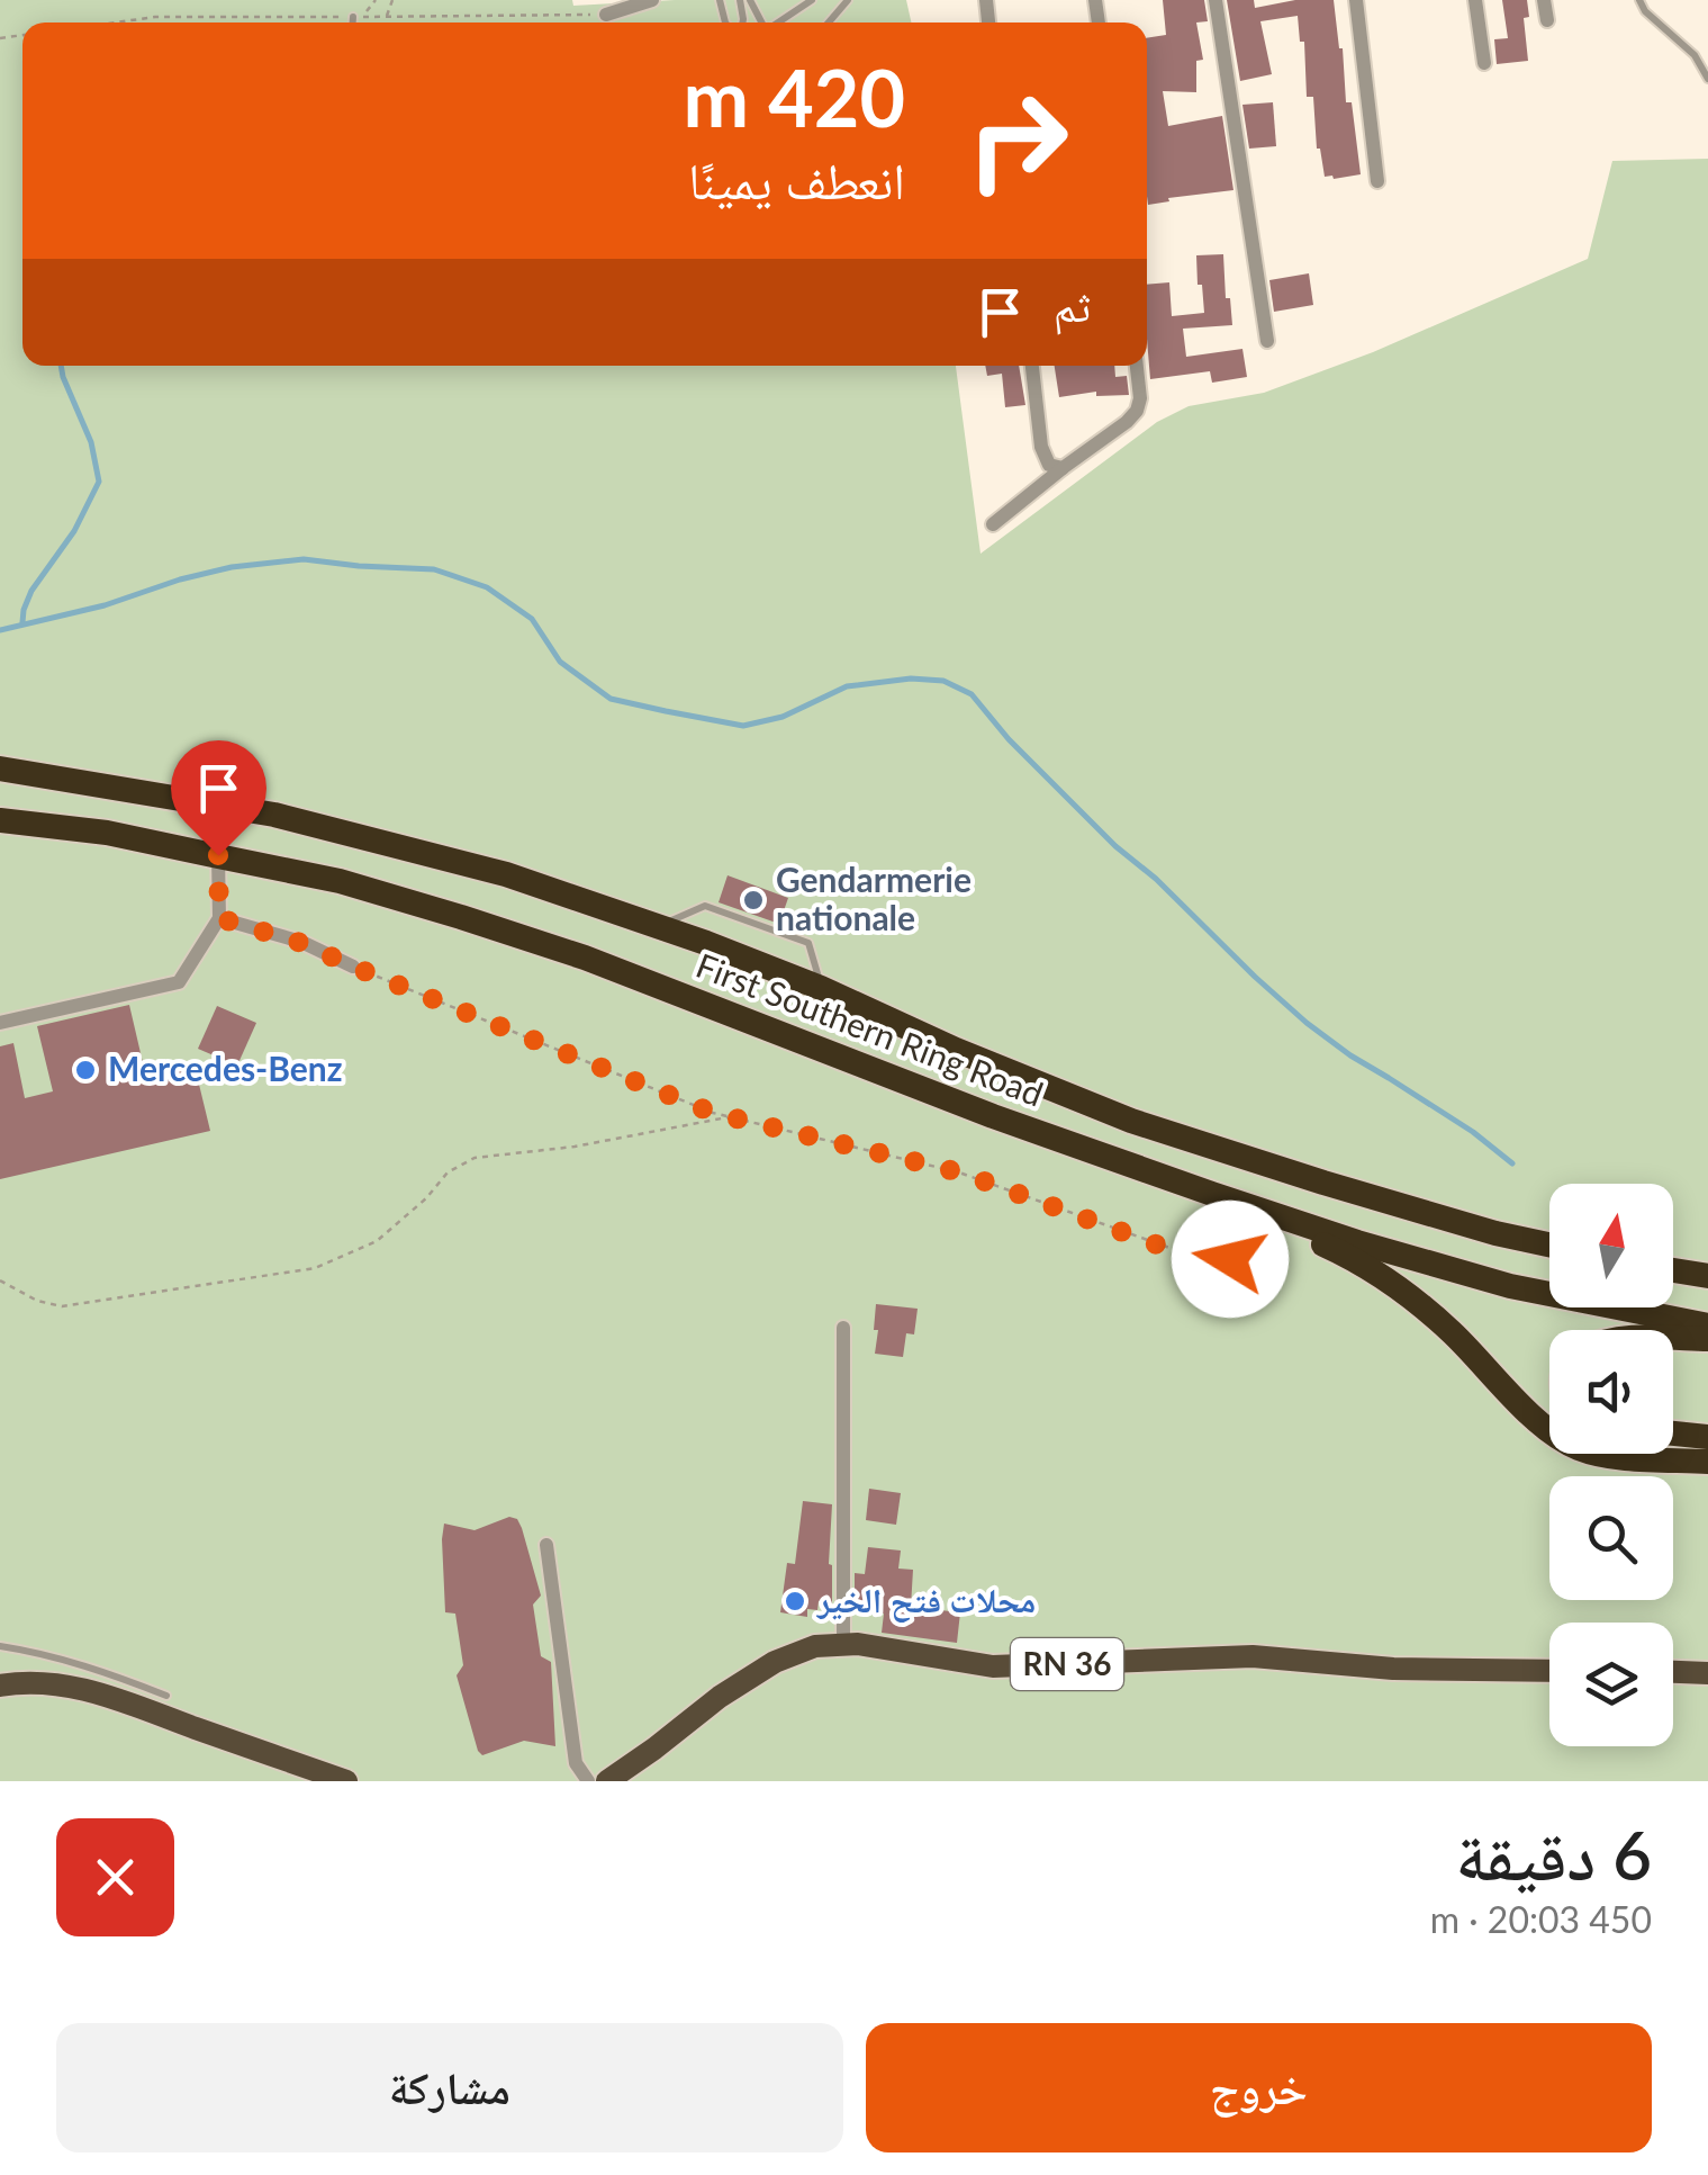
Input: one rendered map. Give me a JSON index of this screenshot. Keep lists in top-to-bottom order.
{
  "streets": {
    "highway": ["First Southern Ring Road"],
    "main road": ["RN 36"]
  },
  "places": ["Gendarmerie nationale", "Mercedes-Benz", "محلات فتح الخير"],
  "north": "top",
  "page": {
    "turn": ["420 m", "انعطف يمينًا"],
    "then": "ثم",
    "heading": ["6 دقيقة", "450 m · 20:03"],
    "buttons": ["خروج", "مشاركة"]
  }
}
